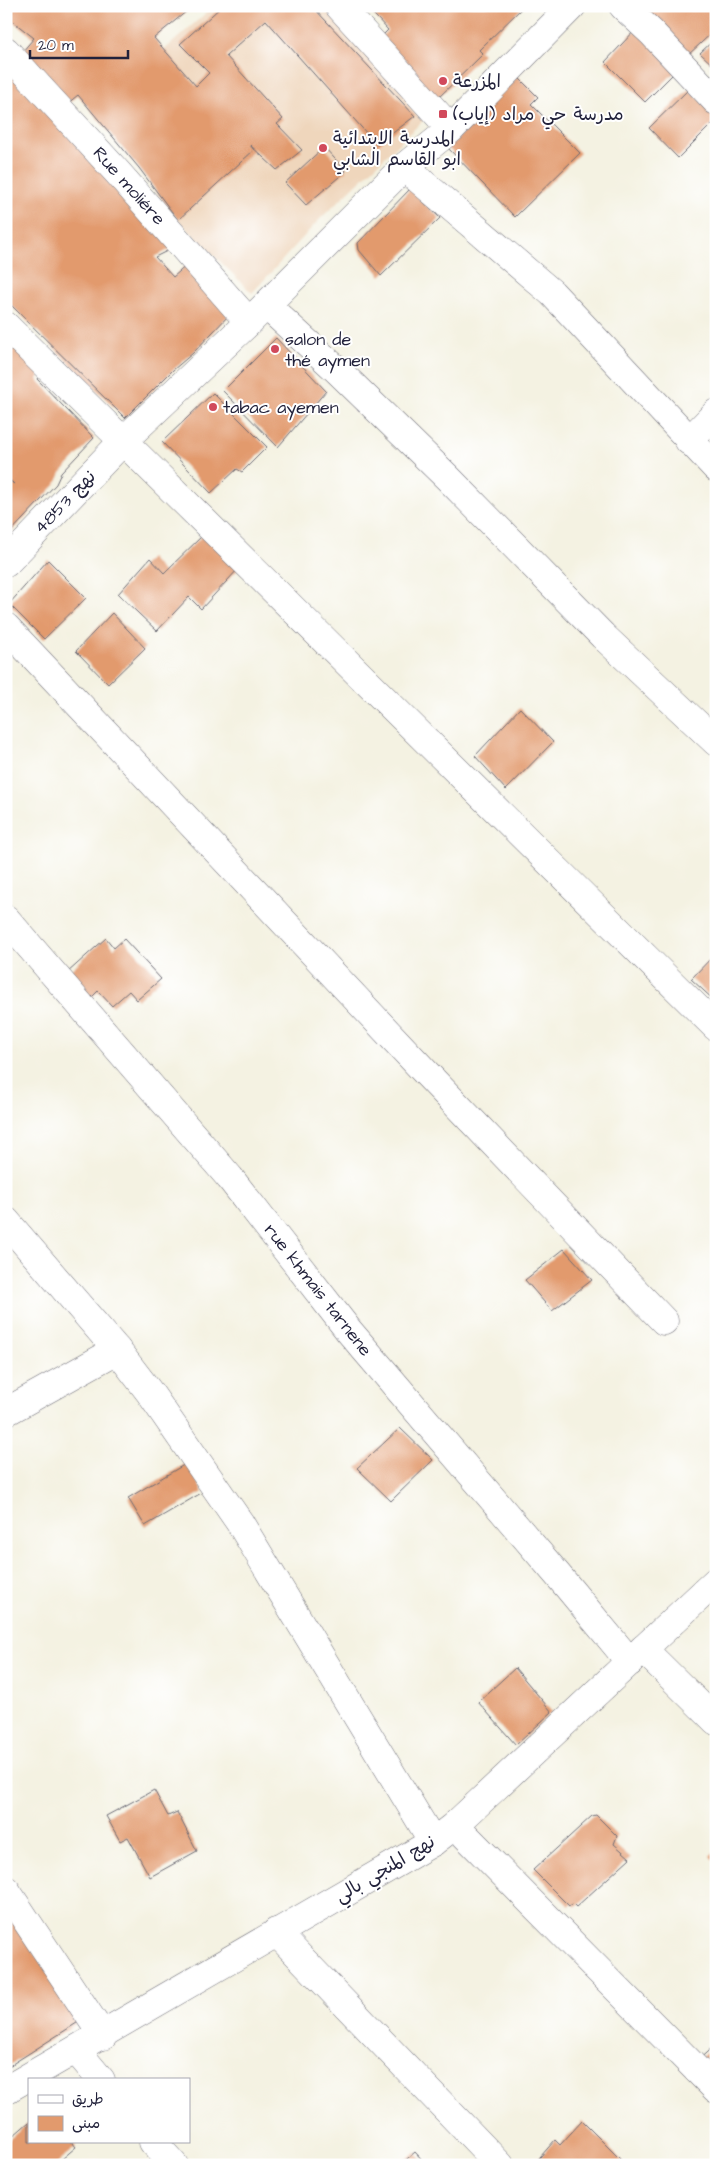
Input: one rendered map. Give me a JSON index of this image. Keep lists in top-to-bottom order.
{
  "streets": {
    "street": [
      "Rue moliére",
      "نهج 4853",
      "rue khmais tarnene",
      "نهج المنجي بالي"
    ]
  },
  "crossings": [
    ["Rue moliére", "نهج 4853"],
    ["rue khmais tarnene", "نهج المنجي بالي"]
  ],
  "places": {
    "other": [
      "المزرعة",
      "المدرسة الابتدائية ابو القاسم الشابي",
      "salon de thé aymen",
      "tabac ayemen"
    ],
    "transit": ["مدرسة حي مراد (إياب)"]
  },
  "legend": ["طريق", "مبنى"],
  "scale_bar": "20 m"
}
